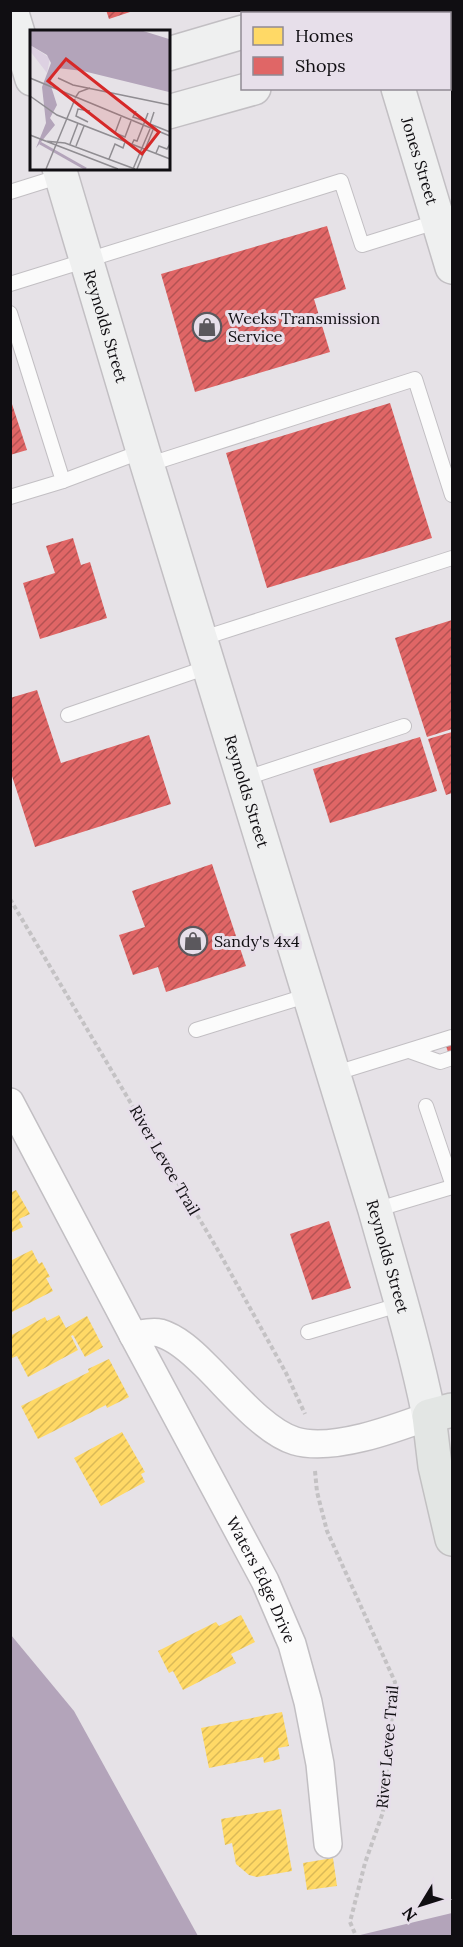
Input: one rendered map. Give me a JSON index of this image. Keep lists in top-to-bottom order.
{
  "streets": {
    "main road": ["Jones Street", "Reynolds Street"],
    "street": ["Waters Edge Drive"],
    "path": ["River Levee Trail"]
  },
  "places": {
    "shop": ["Weeks Transmission Service", "Sandy's 4x4"]
  },
  "legend": ["Homes", "Shops"],
  "north": "bottom left"
}
